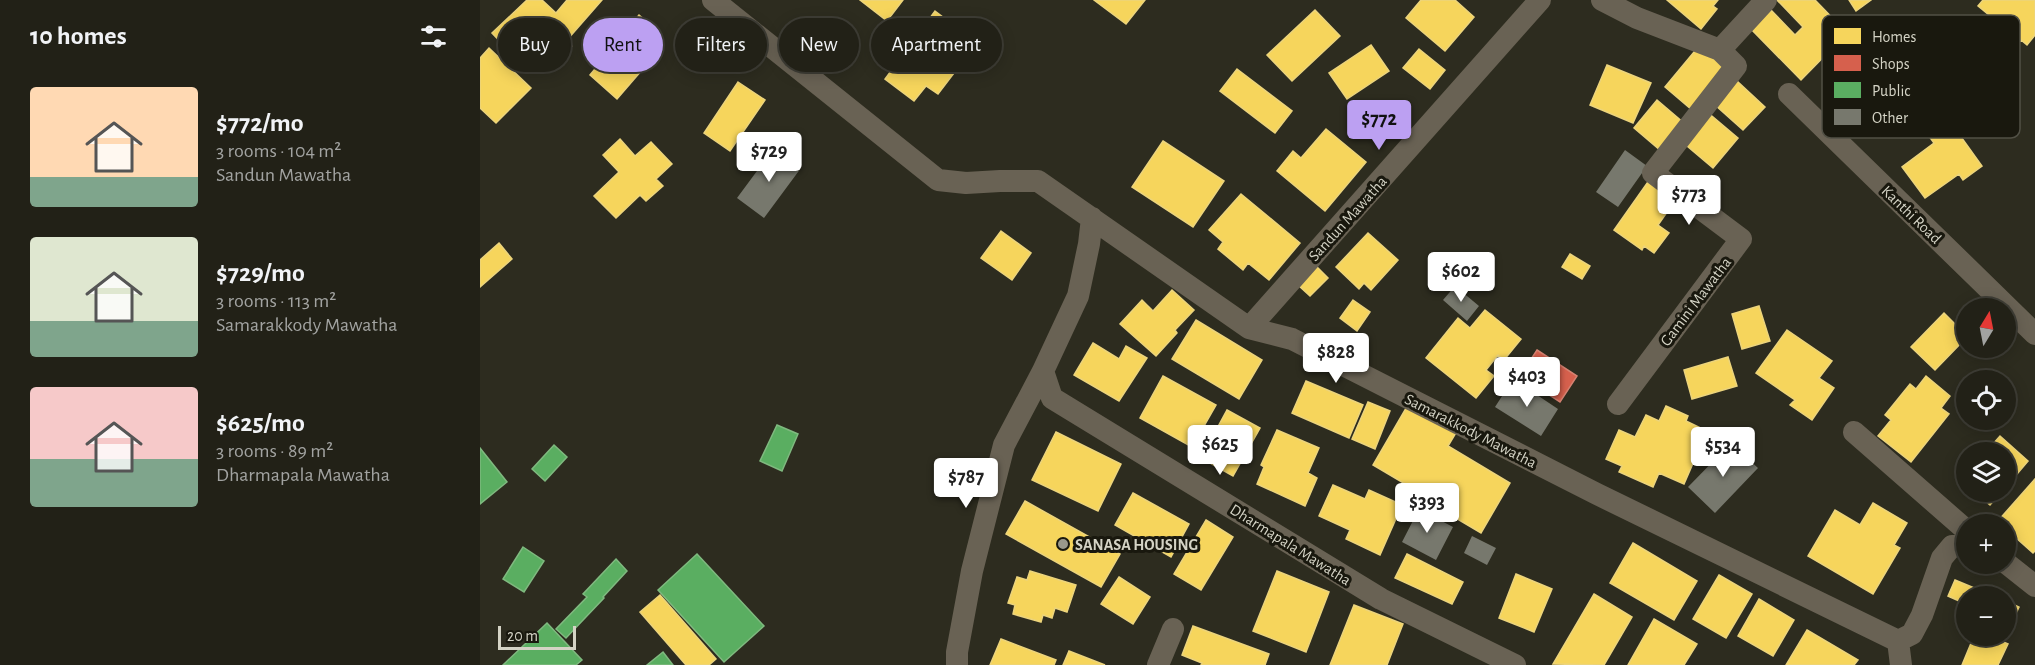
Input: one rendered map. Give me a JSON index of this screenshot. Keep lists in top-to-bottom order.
{
  "streets": {
    "street": [
      "Kanthi Road",
      "Sandun Mawatha",
      "Gamini Mawatha",
      "Samarakkody Mawatha",
      "Dharmapala Mawatha"
    ]
  },
  "crossings": [
    ["Sandun Mawatha", "Samarakkody Mawatha"]
  ],
  "places": ["SANASA HOUSING"],
  "legend": [
    "Homes",
    "Shops",
    "Public",
    "Other"
  ],
  "scale_bar": "20 m",
  "north": "top",
  "page": {
    "heading": "10 homes",
    "chip": [
      "Buy",
      "Rent",
      "Filters",
      "New",
      "Apartment"
    ],
    "list": [
      {
        "name": "$772/mo",
        "note": "3 rooms · 104 m² · Sandun Mawatha"
      },
      {
        "name": "$729/mo",
        "note": "3 rooms · 113 m² · Samarakkody Mawatha"
      },
      {
        "name": "$625/mo",
        "note": "3 rooms · 89 m² · Dharmapala Mawatha"
      }
    ],
    "price": [
      "$772",
      "$729",
      "$773",
      "$602",
      "$828",
      "$403",
      "$625",
      "$534",
      "$787",
      "$393"
    ],
    "map_buttons": ["+", "−"],
    "scale": "20 m"
  }
}
